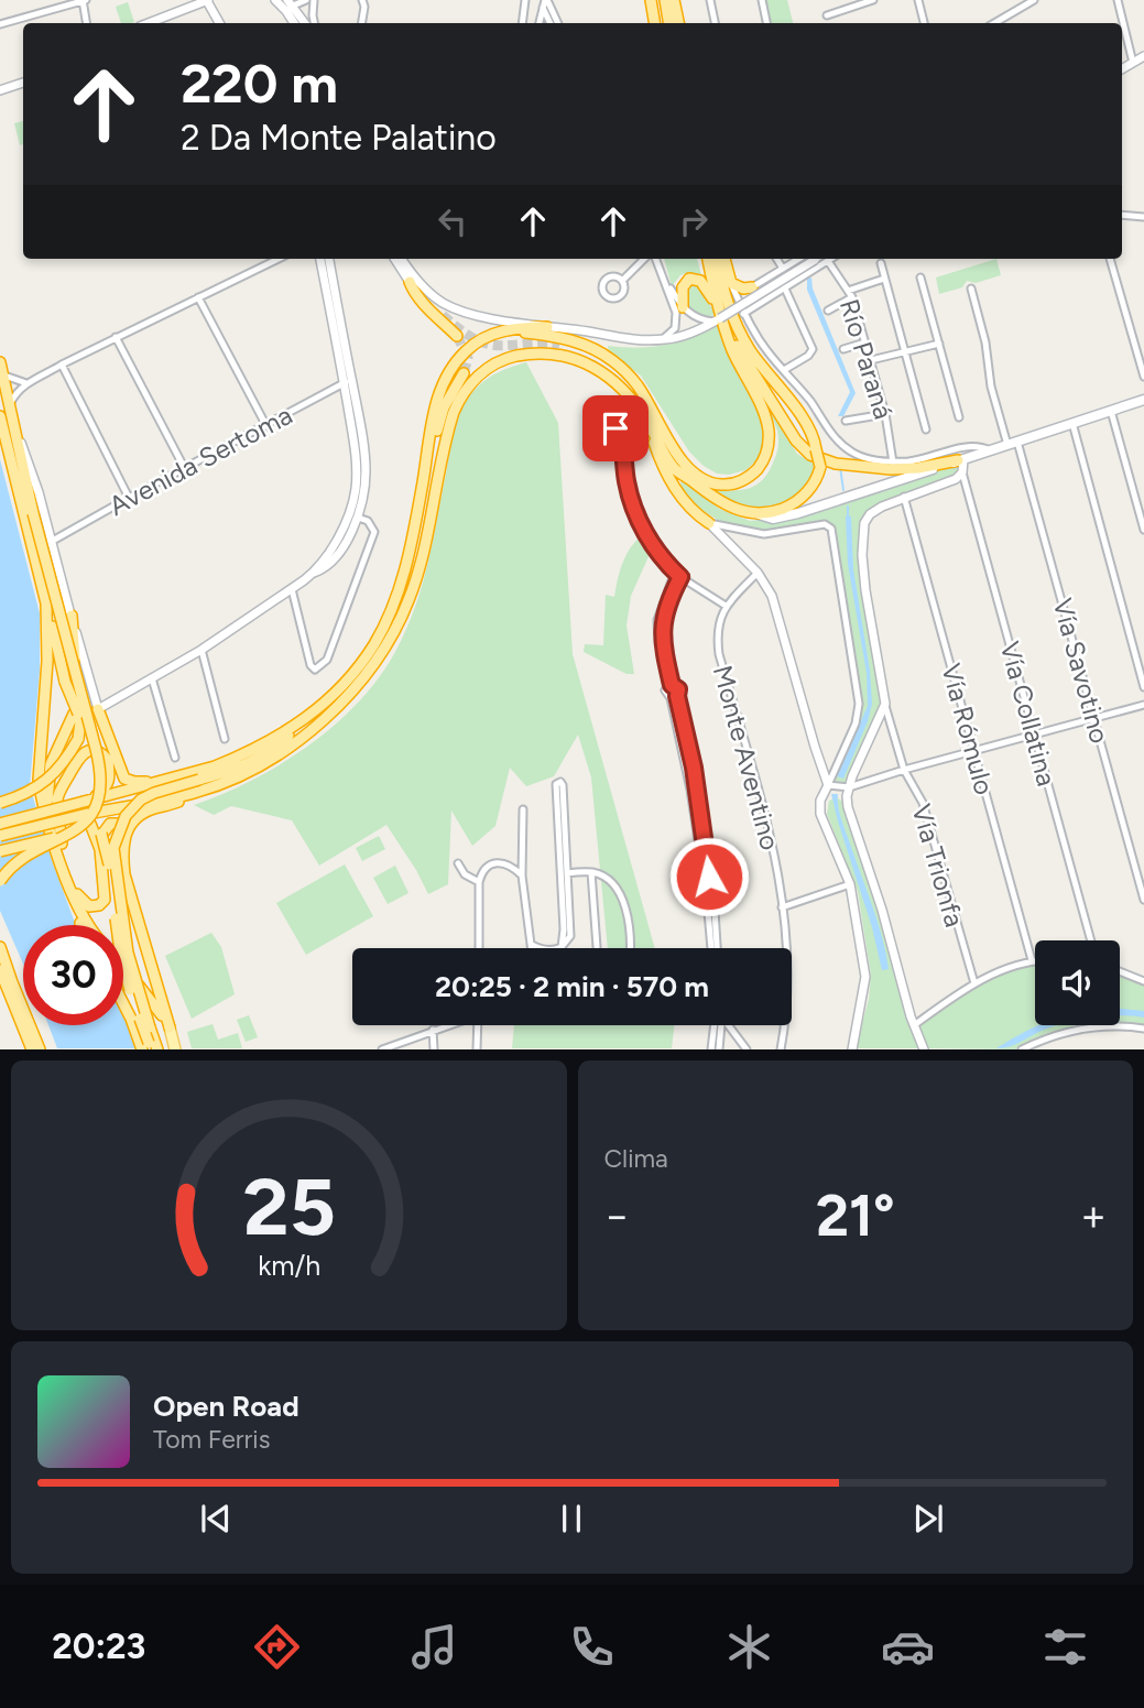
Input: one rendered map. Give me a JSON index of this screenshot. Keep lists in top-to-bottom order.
{
  "streets": {
    "street": [
      "Río Paraná",
      "Avenida Sertoma",
      "Vía Savotino",
      "Vía Collatina",
      "Vía Rómulo",
      "Monte Aventino",
      "Vía Trionfa"
    ]
  },
  "page": {
    "turn": ["220 m", "2 Da Monte Palatino"],
    "limit": "30",
    "trip": "20:25 · 2 min · 570 m",
    "tile": "Clima",
    "heat": ["−", "21°", "+"],
    "song": ["Open Road", "Tom Ferris"],
    "tabs": "20:23",
    "gauge": ["25", "km/h"]
  }
}
